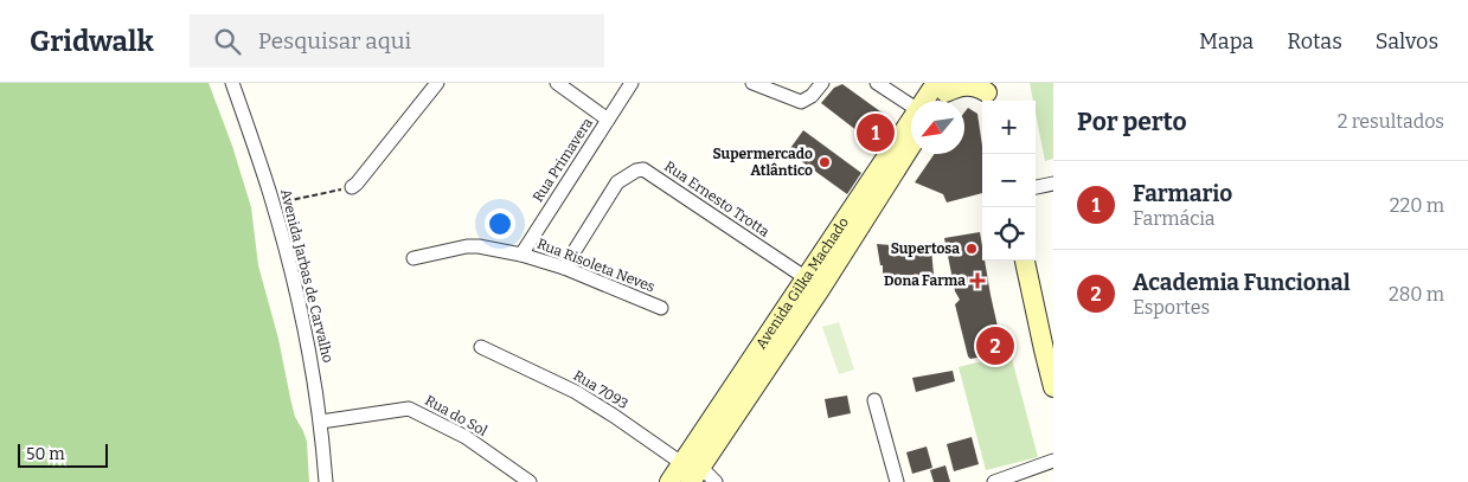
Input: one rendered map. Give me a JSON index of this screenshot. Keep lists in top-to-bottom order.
{
  "streets": {
    "street": [
      "Rua Primavera",
      "Rua Ernesto Trotta",
      "Rua Risoleta Neves",
      "Avenida Jarbas de Carvalho",
      "Avenida Gilka Machado",
      "Rua 7093",
      "Rua do Sol"
    ]
  },
  "crossings": [
    ["Rua Primavera", "Rua Risoleta Neves"],
    ["Rua Ernesto Trotta", "Rua Risoleta Neves"],
    ["Rua Ernesto Trotta", "Avenida Gilka Machado"],
    ["Avenida Jarbas de Carvalho", "Rua do Sol"],
    ["Avenida Gilka Machado", "Rua 7093"]
  ],
  "places": {
    "other": ["Supermercado Atlântico", "Supertosa"],
    "health": ["Dona Farma"]
  },
  "scale_bar": "50 m",
  "north": "bottom left",
  "page": {
    "header": "Gridwalk",
    "search": "Pesquisar aqui",
    "nav": ["Mapa", "Rotas", "Salvos"],
    "heading": ["Por perto", "2 resultados"],
    "map_buttons": ["+", "−"],
    "pins": ["1", "2"],
    "list": [
      {
        "mark": "1",
        "name": "Farmario",
        "note": "Farmácia",
        "value": "220 m"
      },
      {
        "mark": "2",
        "name": "Academia Funcional",
        "note": "Esportes",
        "value": "280 m"
      }
    ],
    "scale": "50 m"
  }
}
